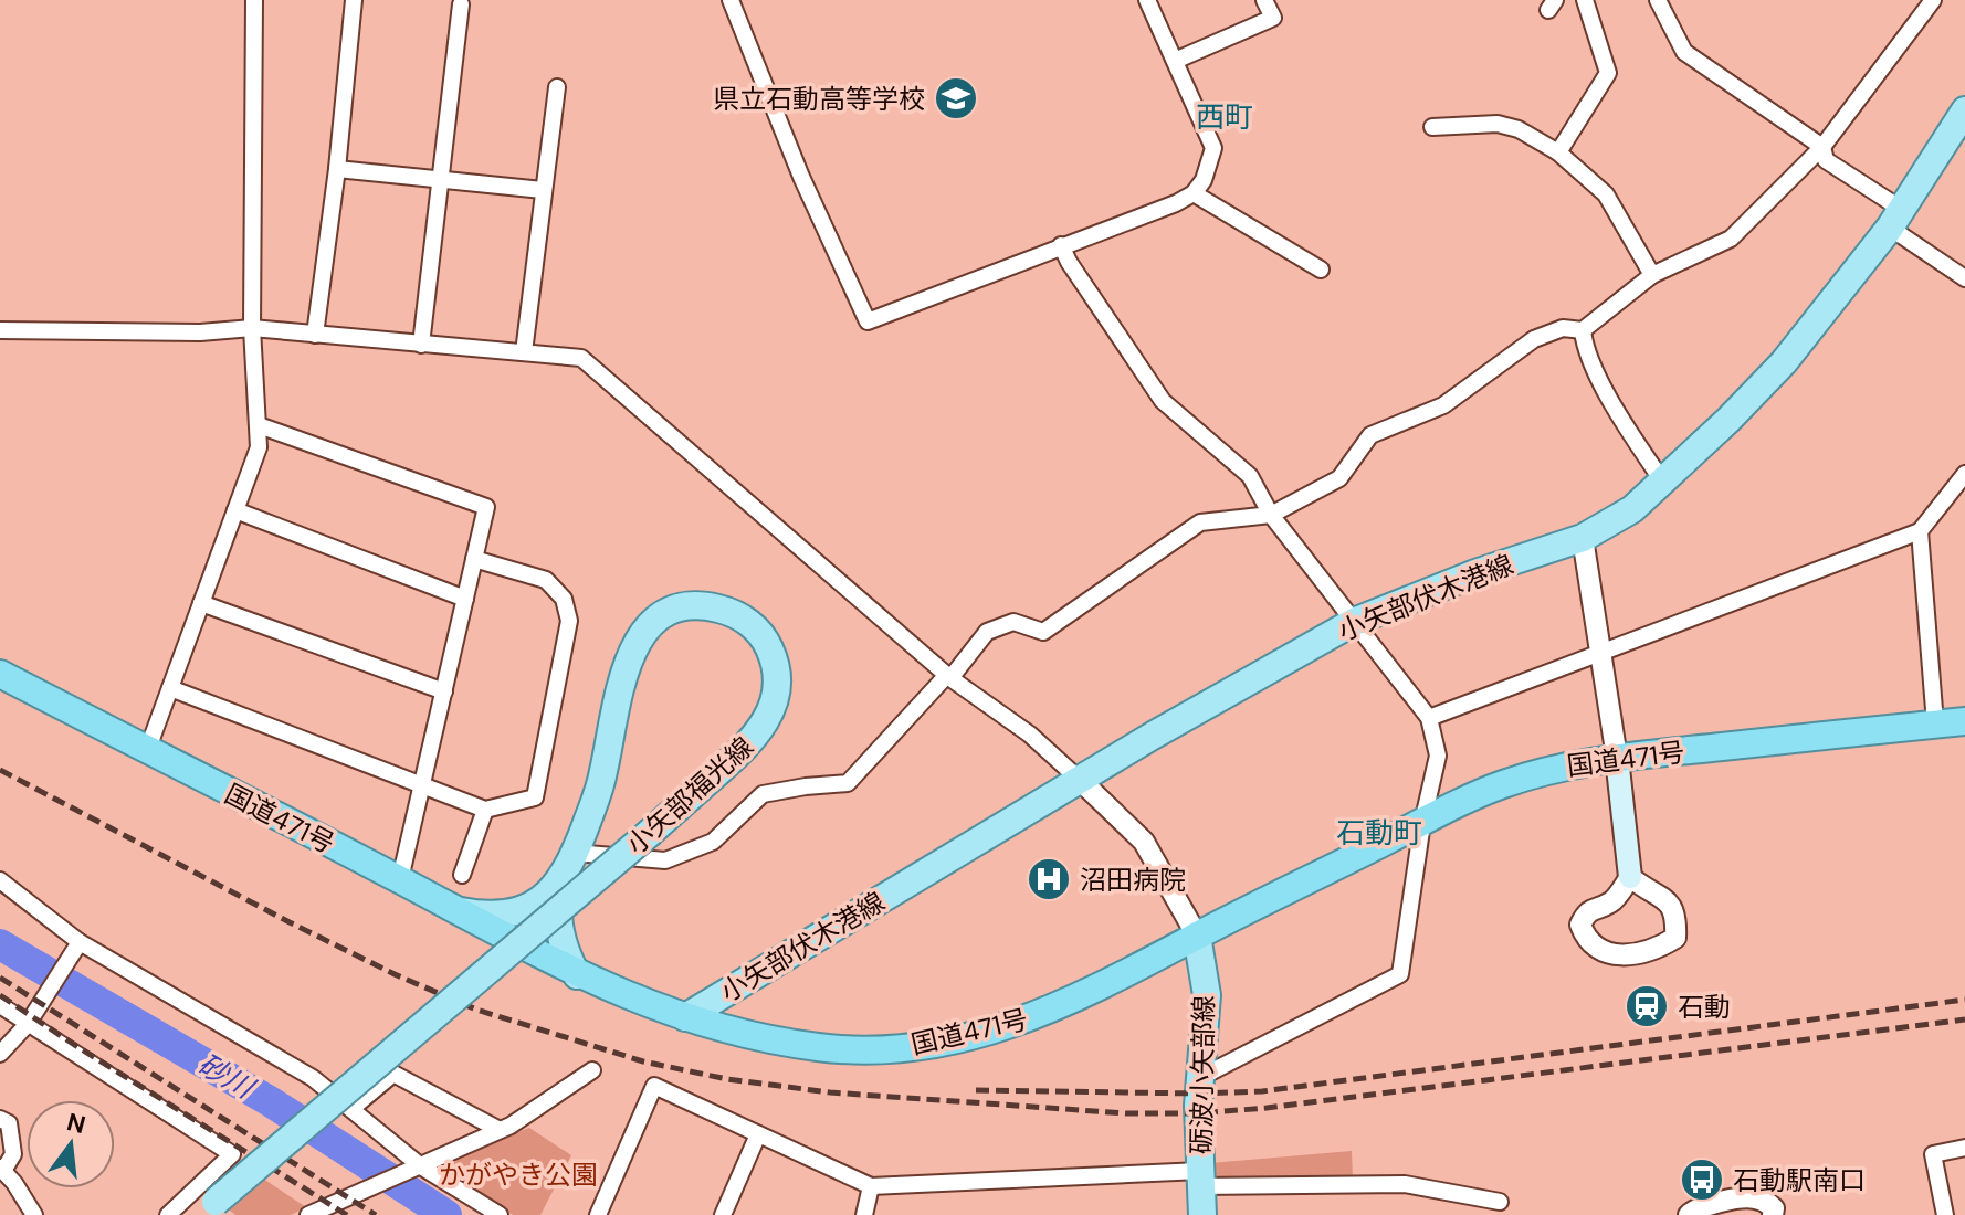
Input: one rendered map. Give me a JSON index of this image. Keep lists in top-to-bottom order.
{
  "streets": {
    "highway": ["国道471号"],
    "main road": ["小矢部伏木港線", "小矢部福光線", "砺波小矢部線"]
  },
  "crossings": [
    ["小矢部伏木港線", "国道471号"],
    ["国道471号", "小矢部福光線"],
    ["国道471号", "砺波小矢部線"]
  ],
  "districts": ["西町", "石動町"],
  "water": ["砂川"],
  "parks": ["かがやき公園"],
  "places": {
    "school or university": ["県立石動高等学校"],
    "hospital": ["沼田病院"],
    "station": ["石動"],
    "bus stop": ["石動駅南口"]
  },
  "north": "top"
}
